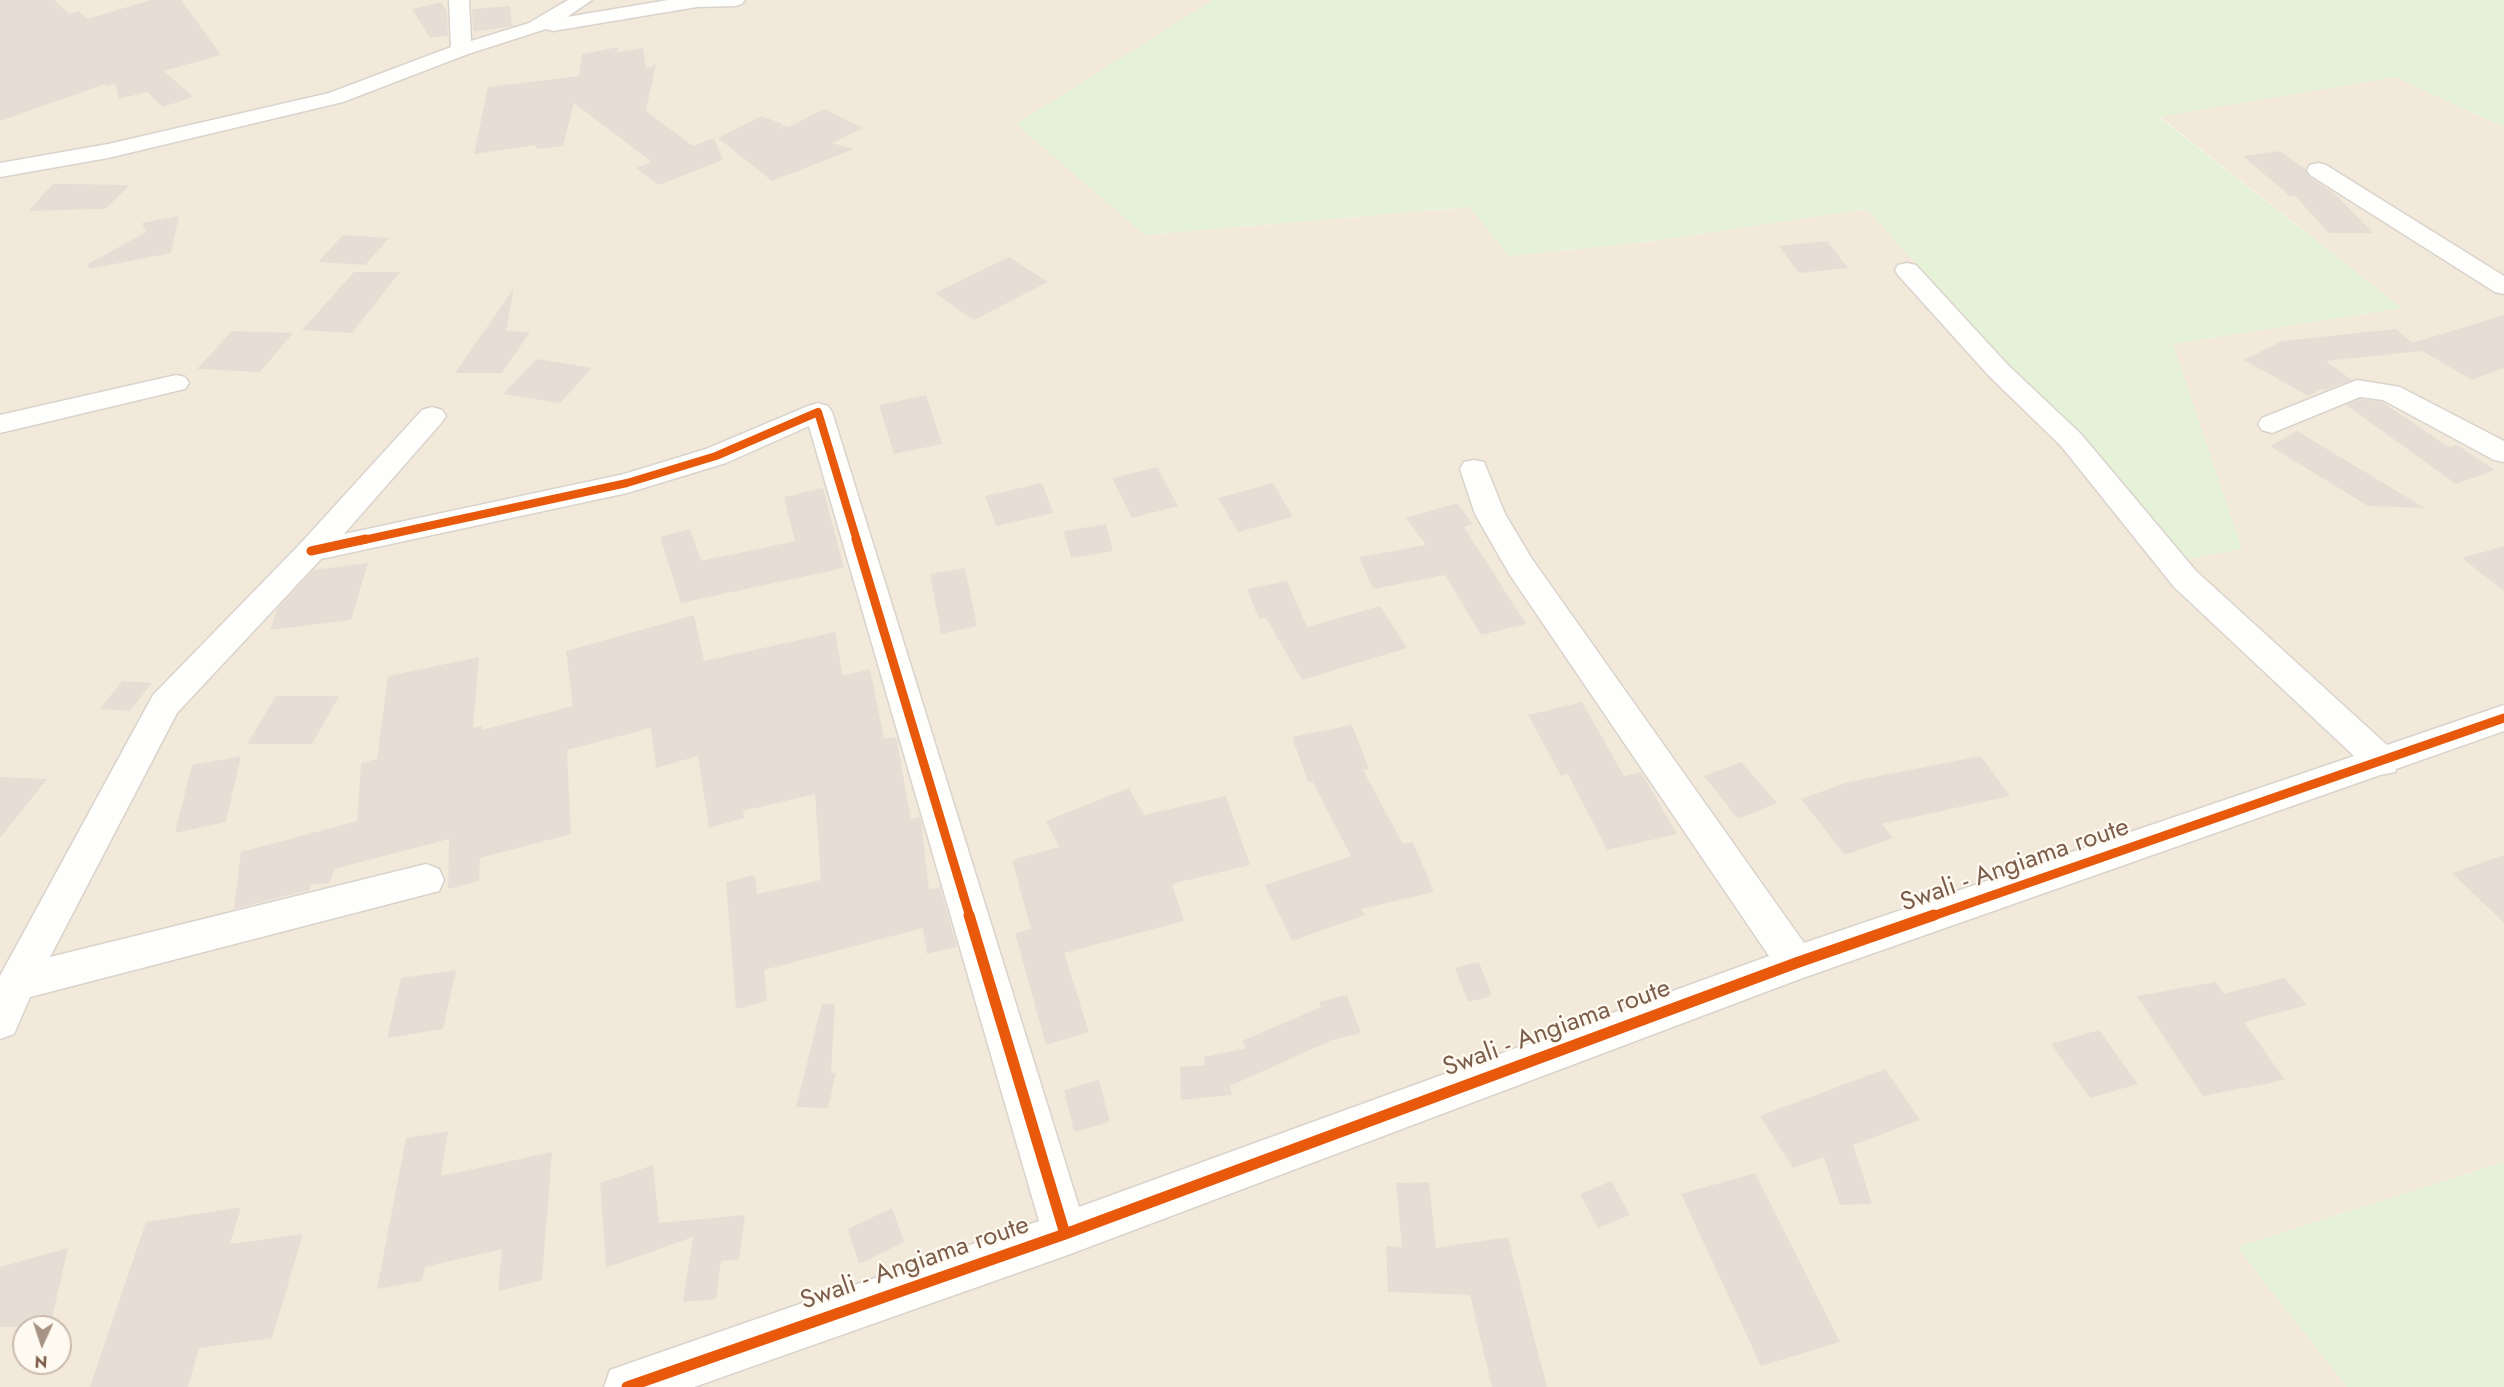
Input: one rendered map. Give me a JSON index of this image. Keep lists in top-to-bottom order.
{
  "streets": {
    "street": ["Swali - Angiama route"]
  },
  "north": "bottom"
}
